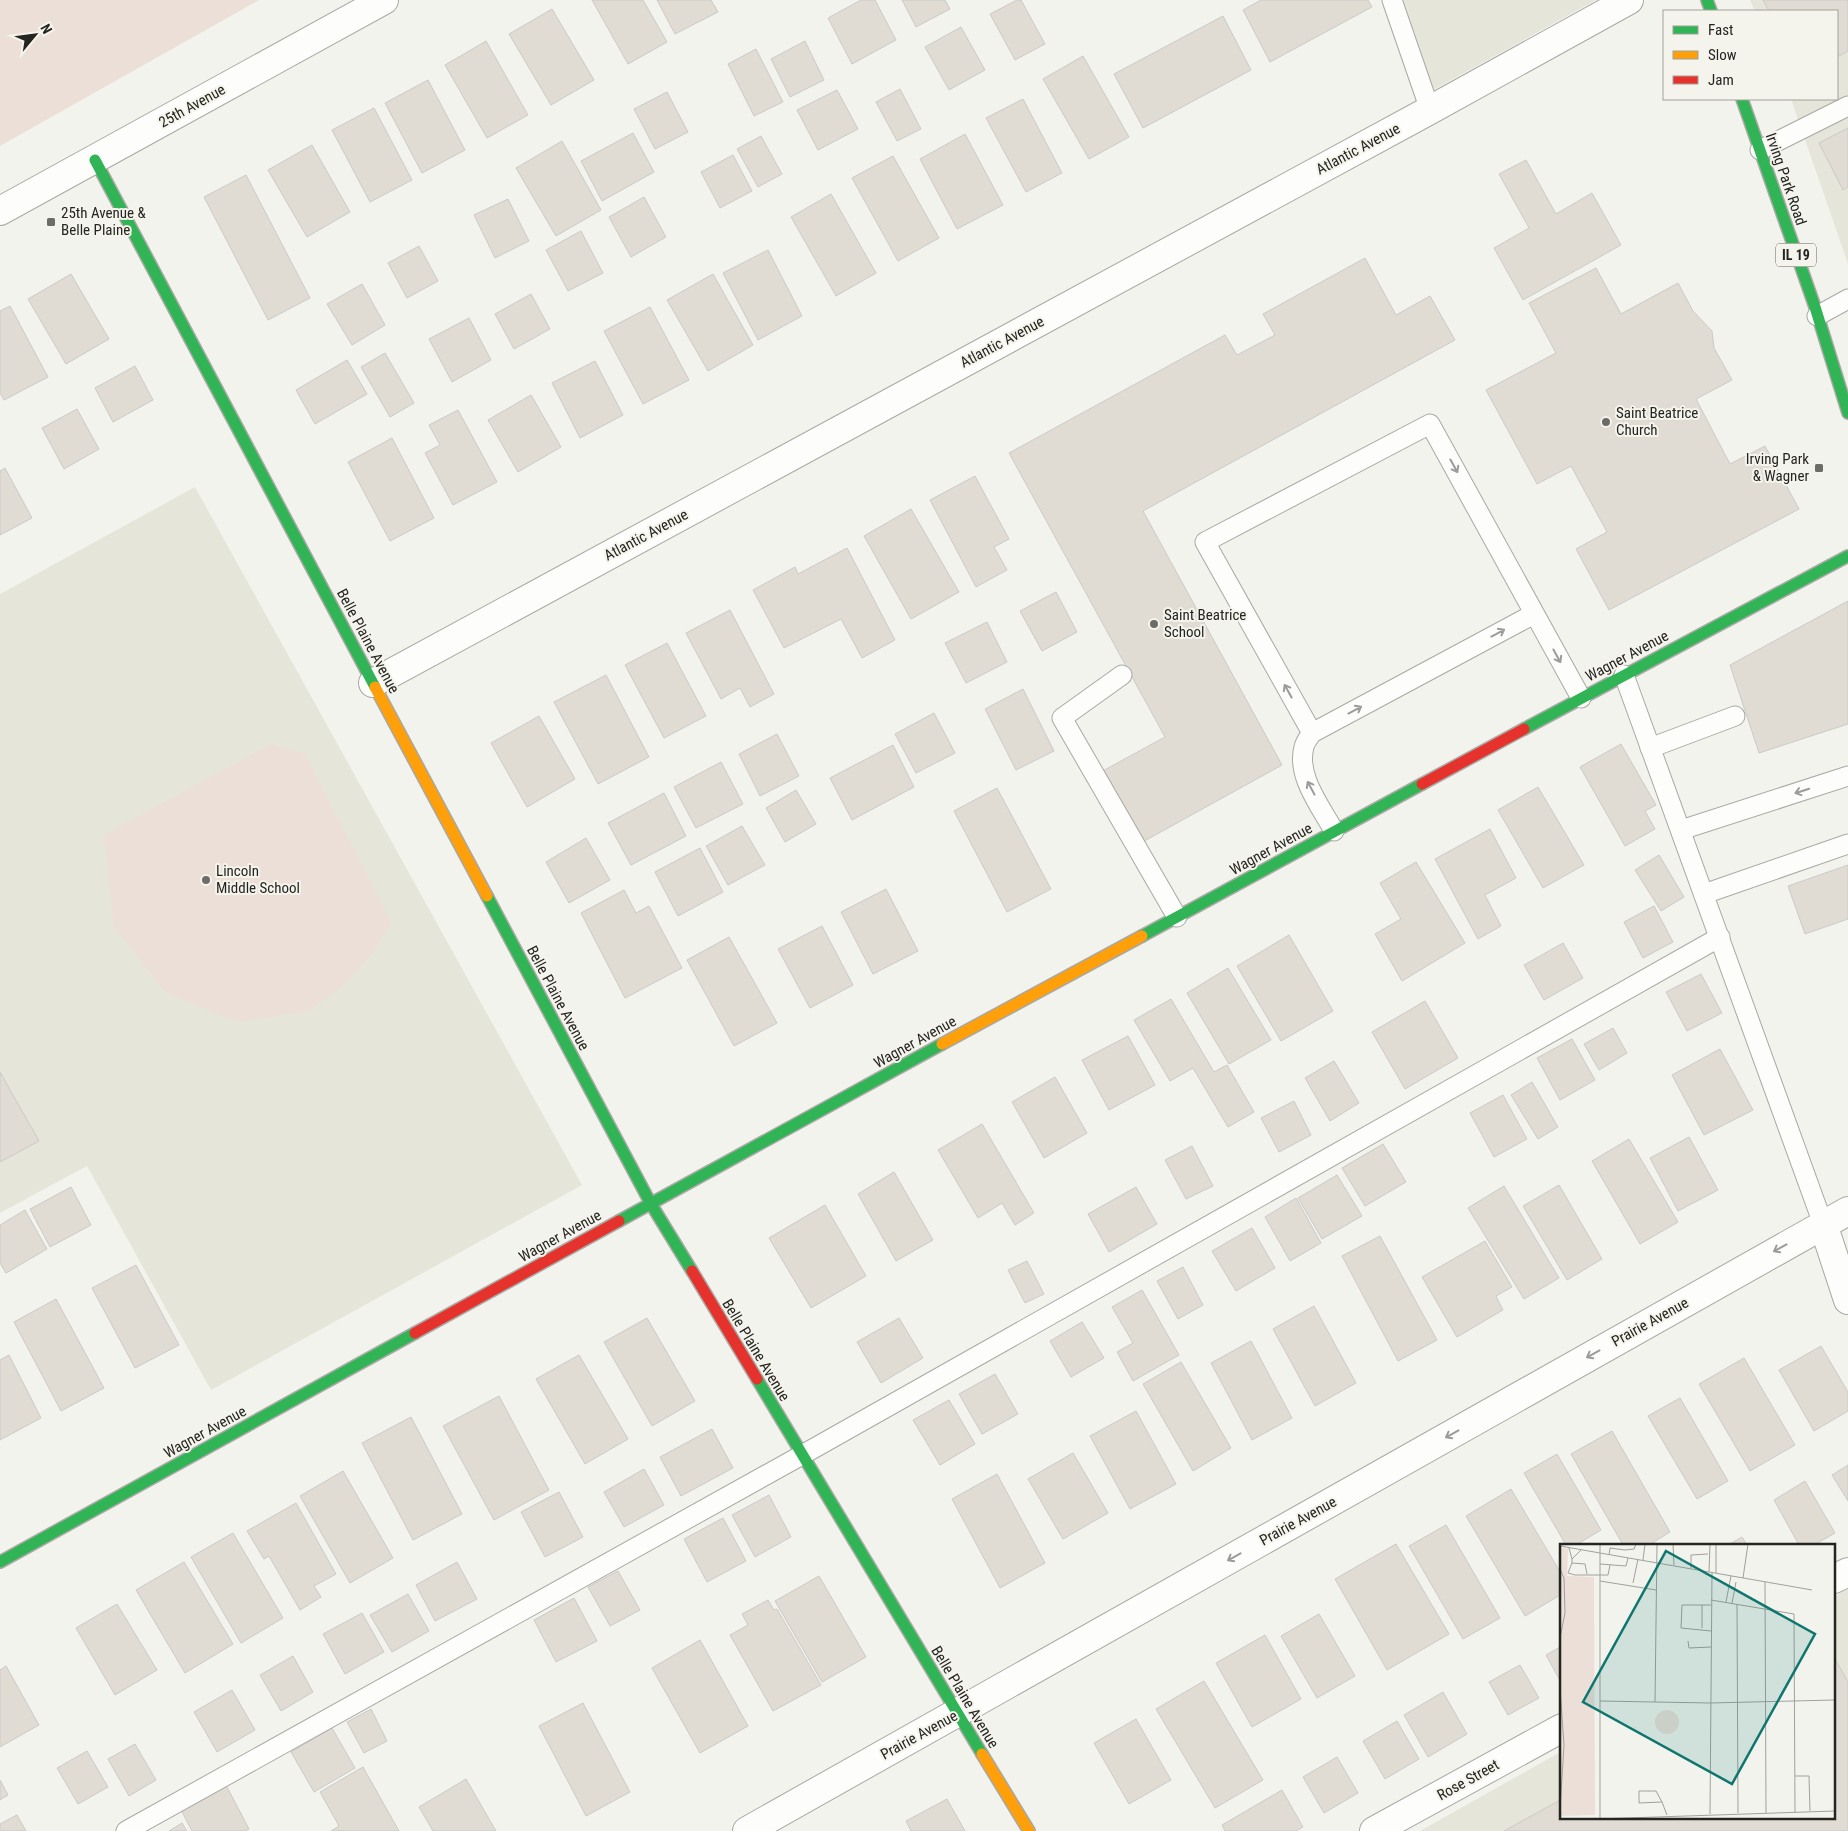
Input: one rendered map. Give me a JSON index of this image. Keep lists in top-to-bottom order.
{
  "streets": {
    "street": [
      "25th Avenue",
      "Atlantic Avenue",
      "Irving Park Road",
      "IL 19",
      "Belle Plaine Avenue",
      "Wagner Avenue",
      "Prairie Avenue",
      "Rose Street"
    ]
  },
  "crossings": [
    ["25th Avenue", "Belle Plaine Avenue"],
    ["Atlantic Avenue", "Belle Plaine Avenue"],
    ["Belle Plaine Avenue", "Wagner Avenue"],
    ["Belle Plaine Avenue", "Prairie Avenue"]
  ],
  "one_way": ["Prairie Avenue"],
  "places": {
    "transit": ["25th Avenue & Belle Plaine", "Irving Park & Wagner"],
    "other": ["Saint Beatrice Church", "Saint Beatrice School", "Lincoln Middle School"]
  },
  "legend": ["Fast", "Slow", "Jam"],
  "north": "top right"
}
